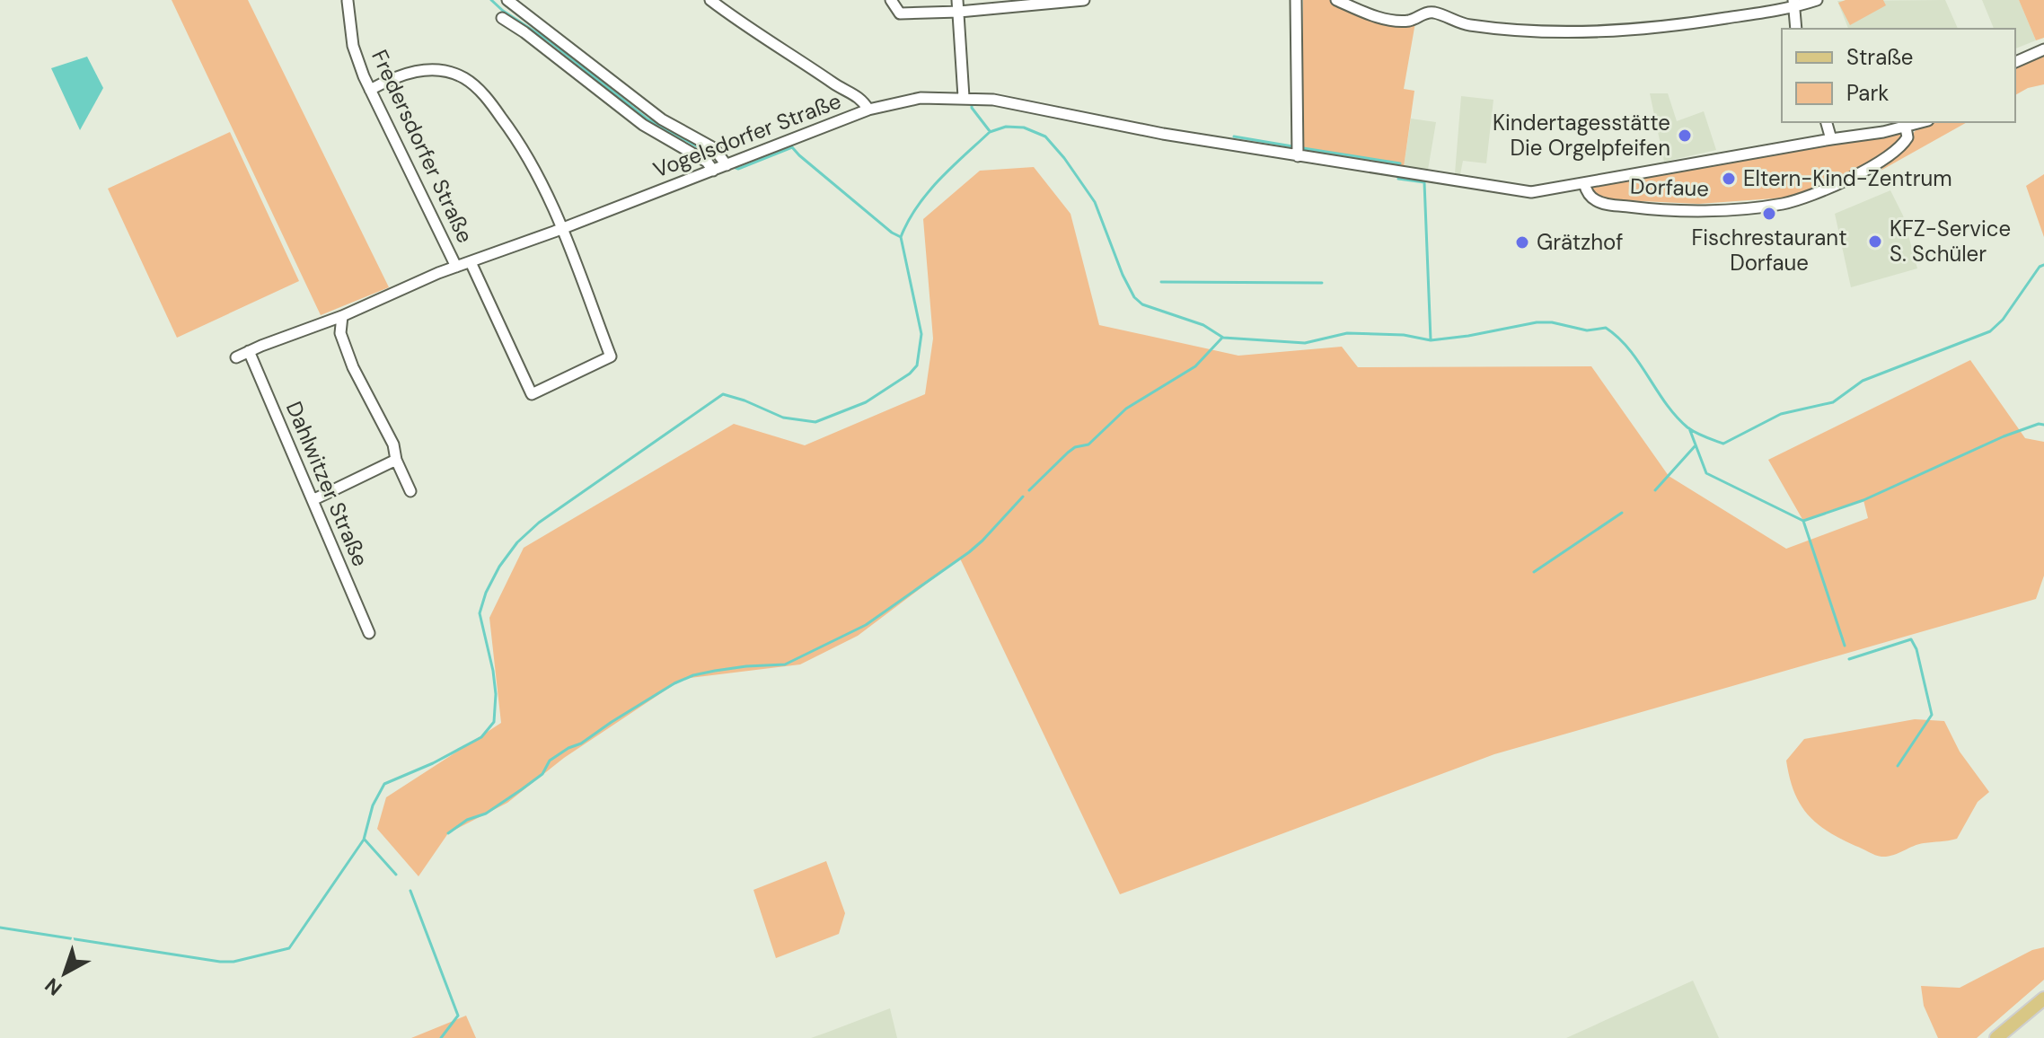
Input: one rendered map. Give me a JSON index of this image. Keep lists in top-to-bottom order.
{
  "streets": {
    "street": [
      "Vogelsdorfer Straße",
      "Fredersdorfer Straße",
      "Dorfaue",
      "Dahlwitzer Straße"
    ]
  },
  "crossings": [
    ["Vogelsdorfer Straße", "Fredersdorfer Straße"],
    ["Vogelsdorfer Straße", "Dorfaue"],
    ["Vogelsdorfer Straße", "Dahlwitzer Straße"]
  ],
  "places": [
    "Kindertagesstätte Die Orgelpfeifen",
    "Eltern-Kind-Zentrum",
    "Fischrestaurant Dorfaue",
    "KFZ-Service S. Schüler",
    "Grätzhof"
  ],
  "legend": ["Straße", "Park"],
  "north": "bottom left"
}
